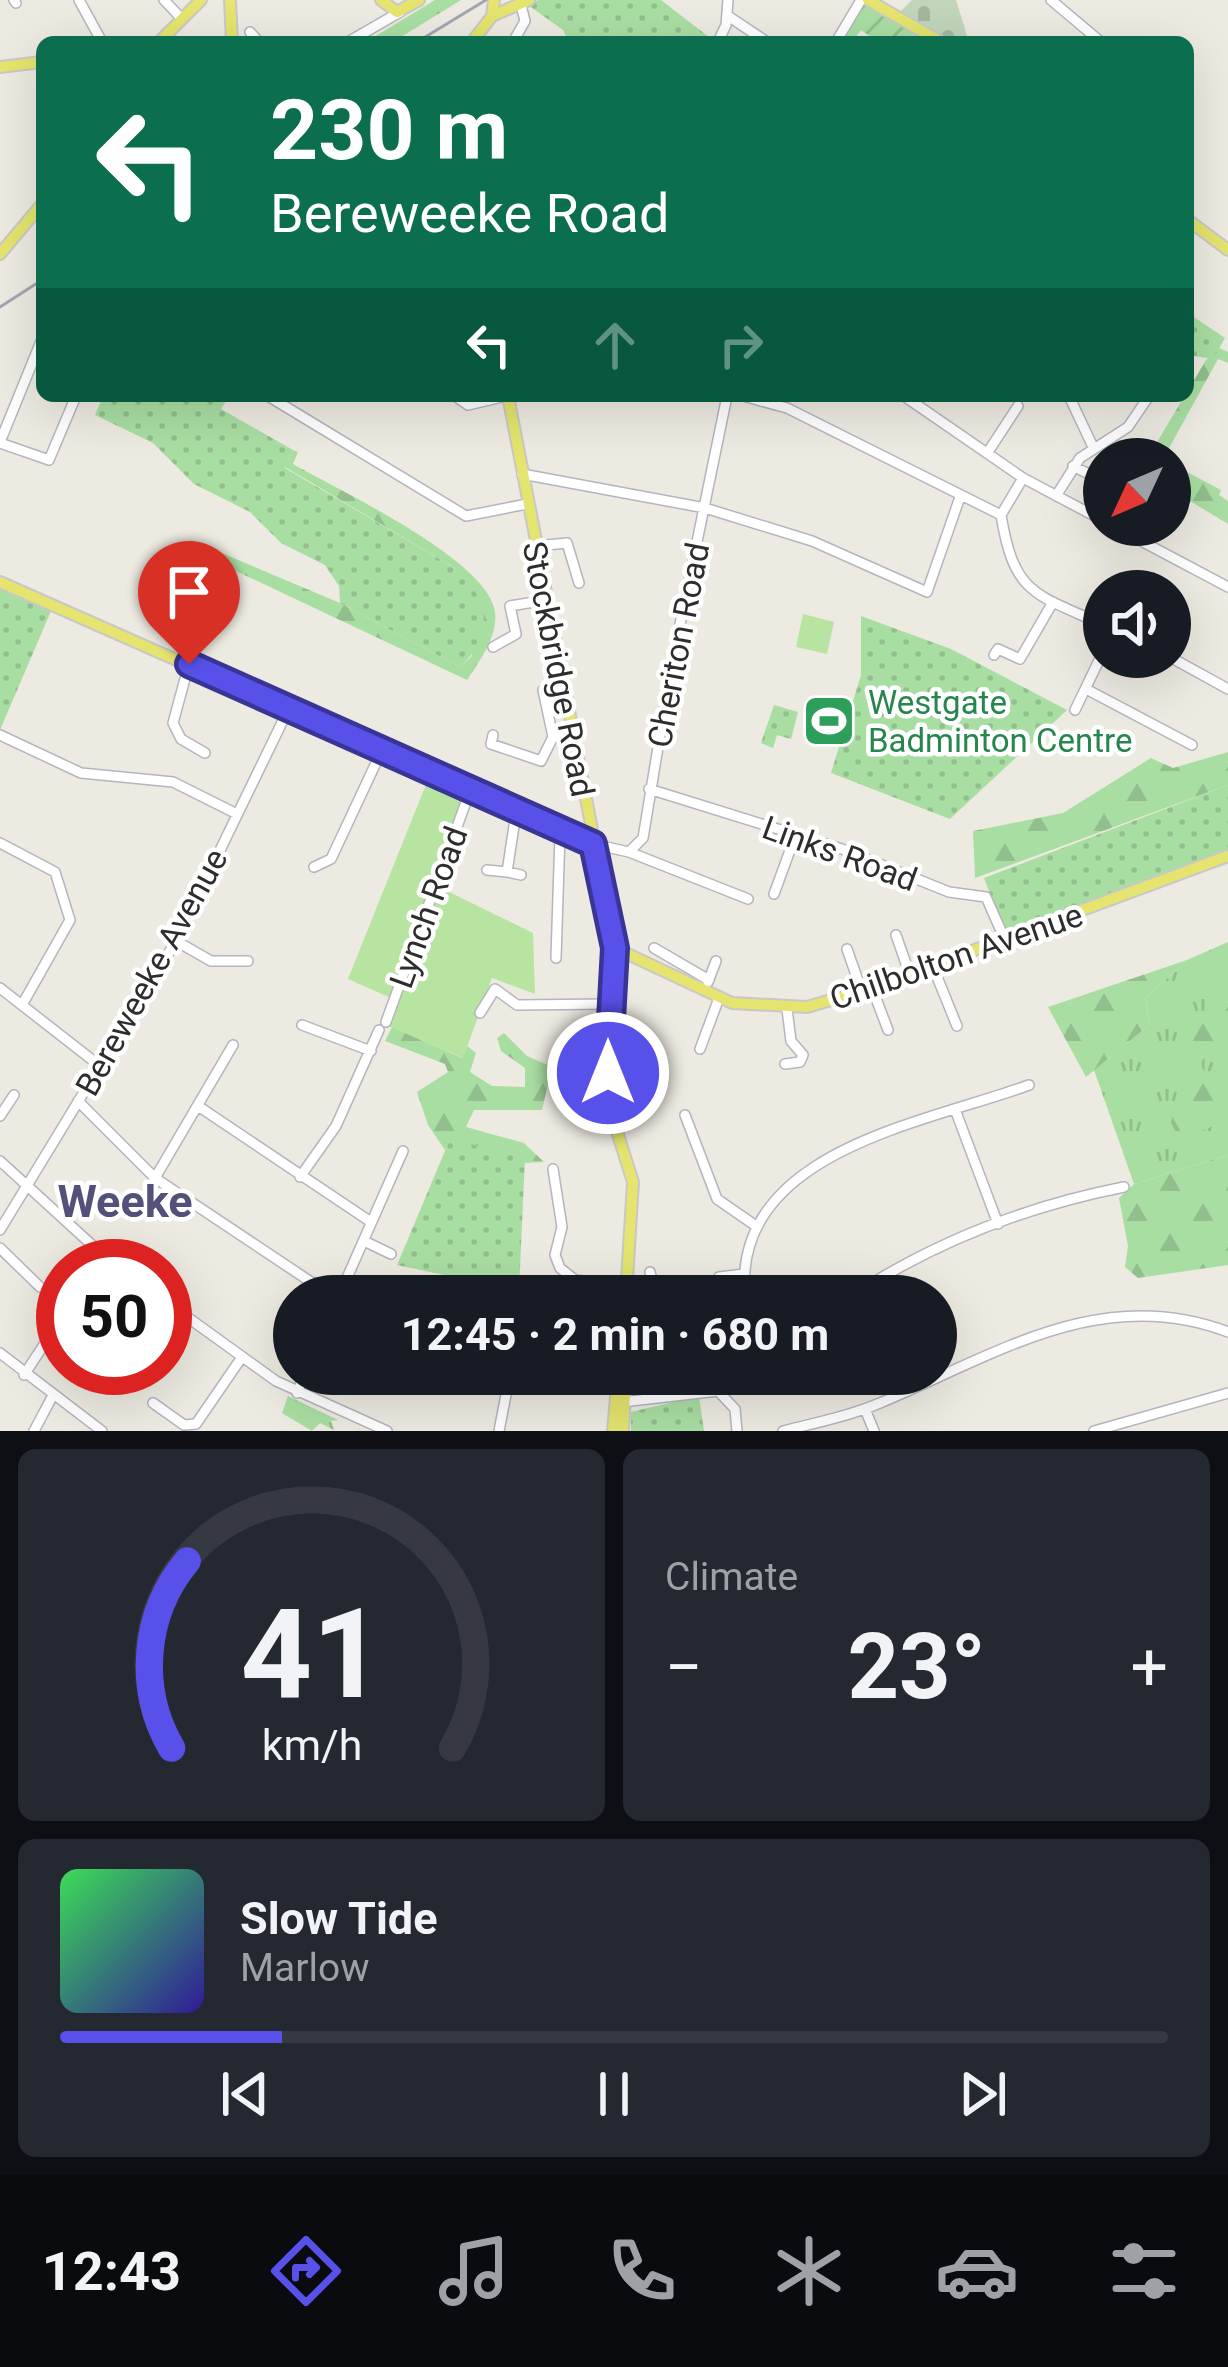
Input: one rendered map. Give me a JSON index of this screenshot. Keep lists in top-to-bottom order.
{
  "streets": {
    "main road": ["Stockbridge Road", "Chilbolton Avenue"],
    "street": [
      "Cheriton Road",
      "Links Road",
      "Lynch Road",
      "Bereweeke Avenue"
    ]
  },
  "crossings": [
    ["Cheriton Road", "Links Road"],
    ["Stockbridge Road", "Chilbolton Avenue"],
    ["Links Road", "Chilbolton Avenue"]
  ],
  "districts": ["Weeke"],
  "places": {
    "sports": ["Westgate Badminton Centre"]
  },
  "north": "bottom left",
  "page": {
    "turn": ["230 m", "Bereweeke Road"],
    "limit": "50",
    "trip": "12:45 · 2 min · 680 m",
    "tile": "Climate",
    "heat": ["−", "23°", "+"],
    "song": ["Slow Tide", "Marlow"],
    "tabs": "12:43",
    "gauge": ["41", "km/h"]
  }
}
